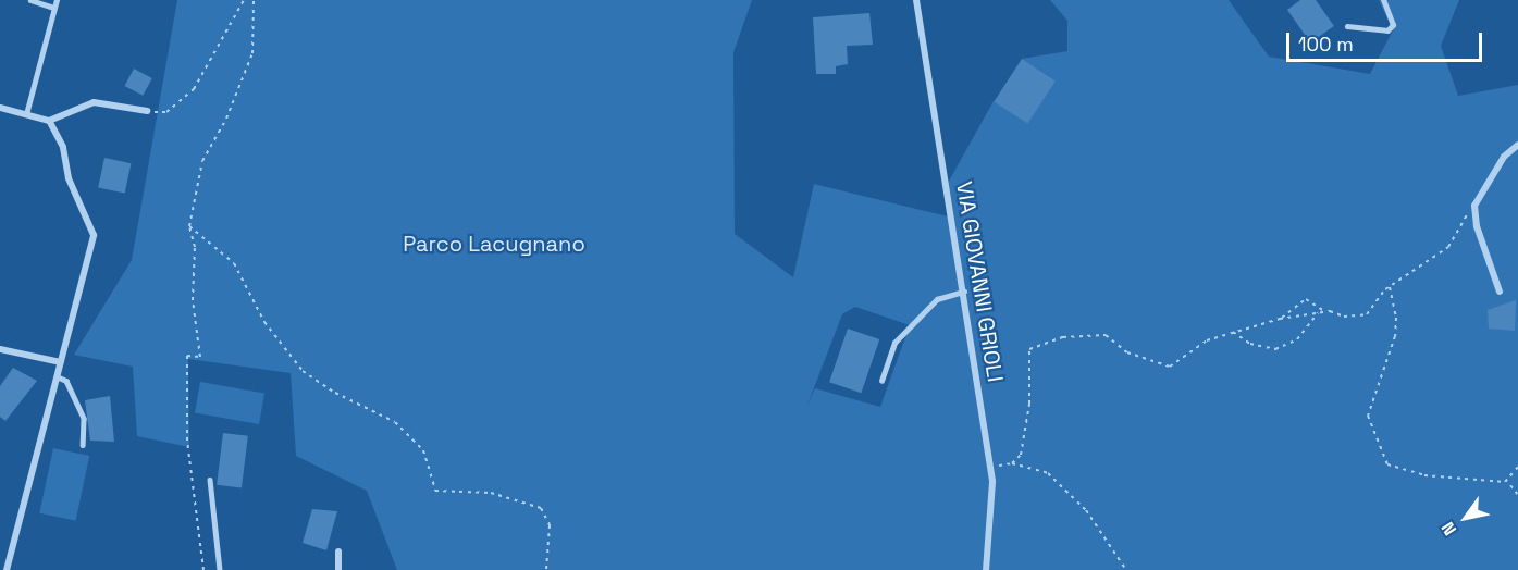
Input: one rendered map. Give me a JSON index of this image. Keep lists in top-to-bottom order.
{
  "streets": {
    "street": ["VIA GIOVANNI GRIOLI"]
  },
  "parks": ["Parco Lacugnano"],
  "scale_bar": "100 m",
  "north": "bottom left"
}
